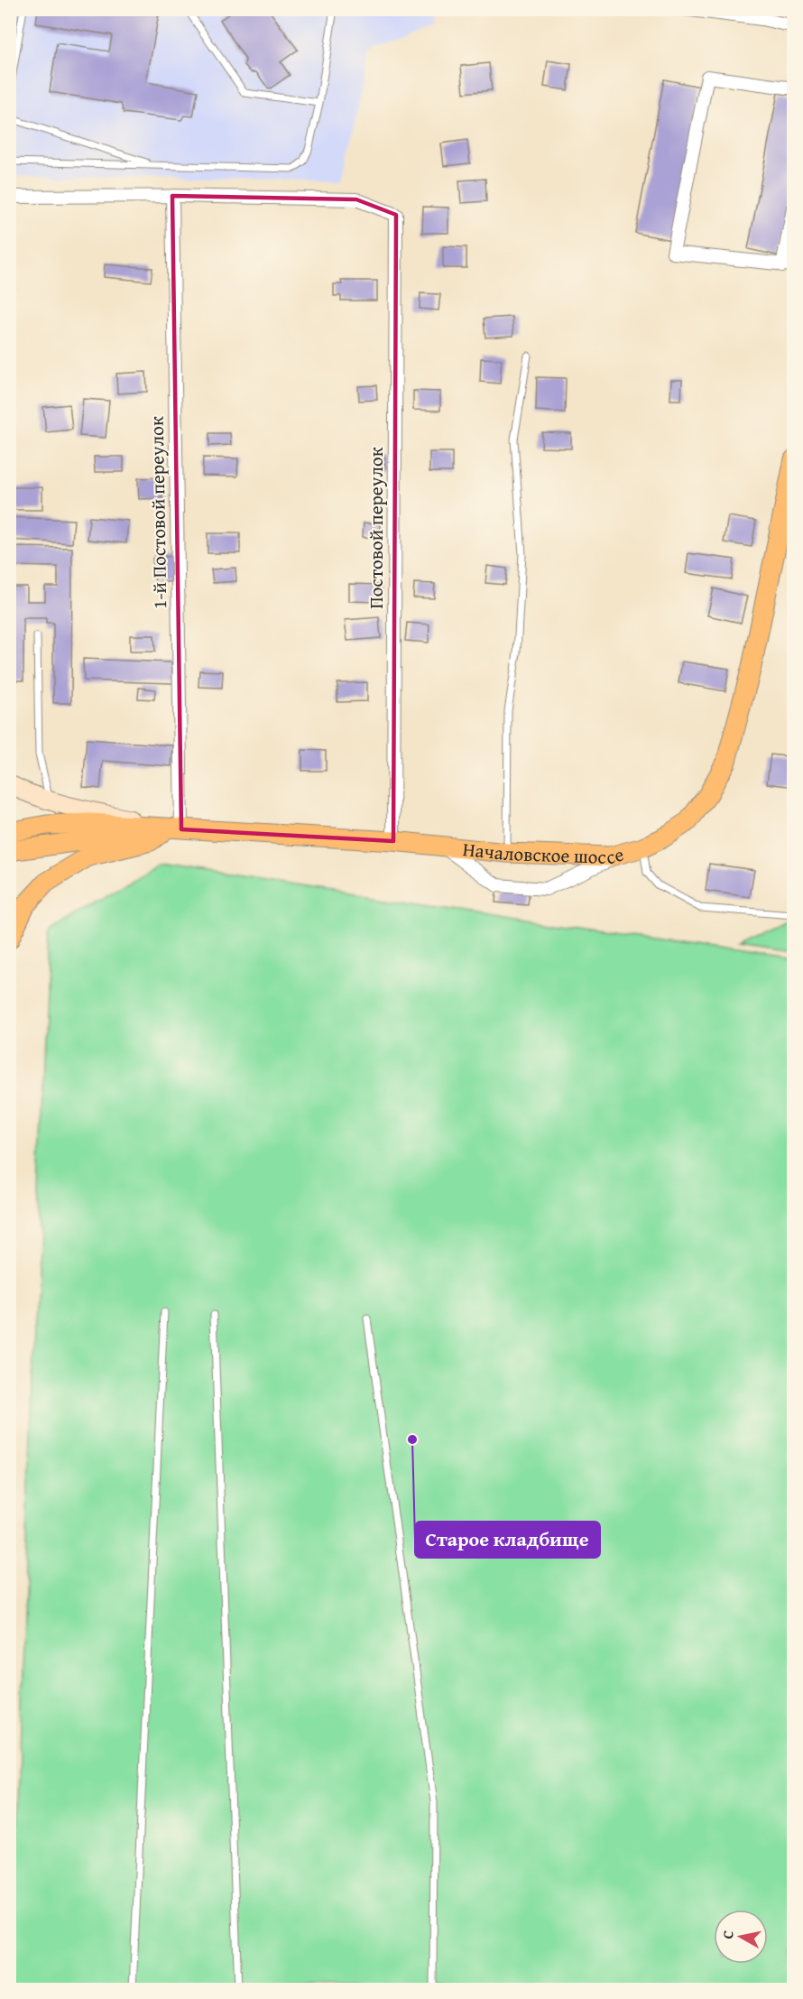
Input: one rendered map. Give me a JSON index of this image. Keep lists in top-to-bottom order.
{
  "streets": {
    "main road": ["Началовское шоссе"],
    "street": ["1-й Постовой переулок", "Постовой переулок"]
  },
  "crossings": [
    ["1-й Постовой переулок", "Постовой переулок"],
    ["1-й Постовой переулок", "Началовское шоссе"],
    ["Постовой переулок", "Началовское шоссе"]
  ],
  "places": ["Старое кладбище"],
  "north": "left"
}
